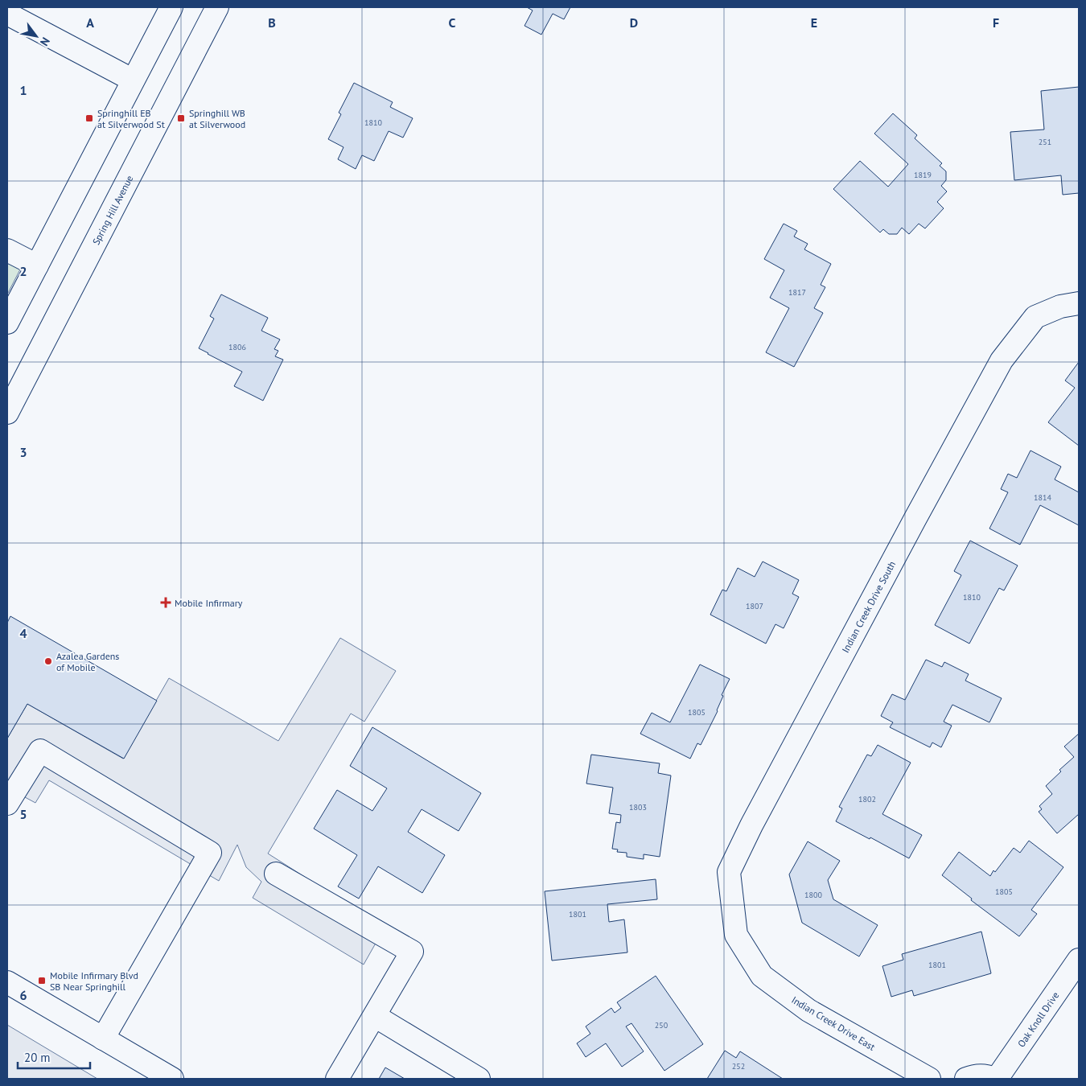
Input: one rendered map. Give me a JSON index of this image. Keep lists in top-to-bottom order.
{
  "streets": {
    "street": [
      "Spring Hill Avenue",
      "Indian Creek Drive South",
      "Oak Knoll Drive",
      "Indian Creek Drive East"
    ]
  },
  "crossings": [
    ["Indian Creek Drive South", "Indian Creek Drive East"]
  ],
  "places": {
    "transit": ["Springhill EB at Silverwood St", "Springhill WB at Silverwood", "Mobile Infirmary Blvd SB Near Springhill"],
    "health": ["Mobile Infirmary"],
    "other": ["Azalea Gardens of Mobile"]
  },
  "house_numbers": [
    "1810",
    "251",
    "1819",
    "1817",
    "1806",
    "1814",
    "1810",
    "1807",
    "1805",
    "1802",
    "1803",
    "1805",
    "1800",
    "1801",
    "1801",
    "250",
    "252"
  ],
  "scale_bar": "20 m",
  "north": "bottom right",
  "grid": {
    "columns": [
      "A",
      "B",
      "C",
      "D",
      "E",
      "F"
    ],
    "rows": [
      "1",
      "2",
      "3",
      "4",
      "5",
      "6"
    ]
  }
}
